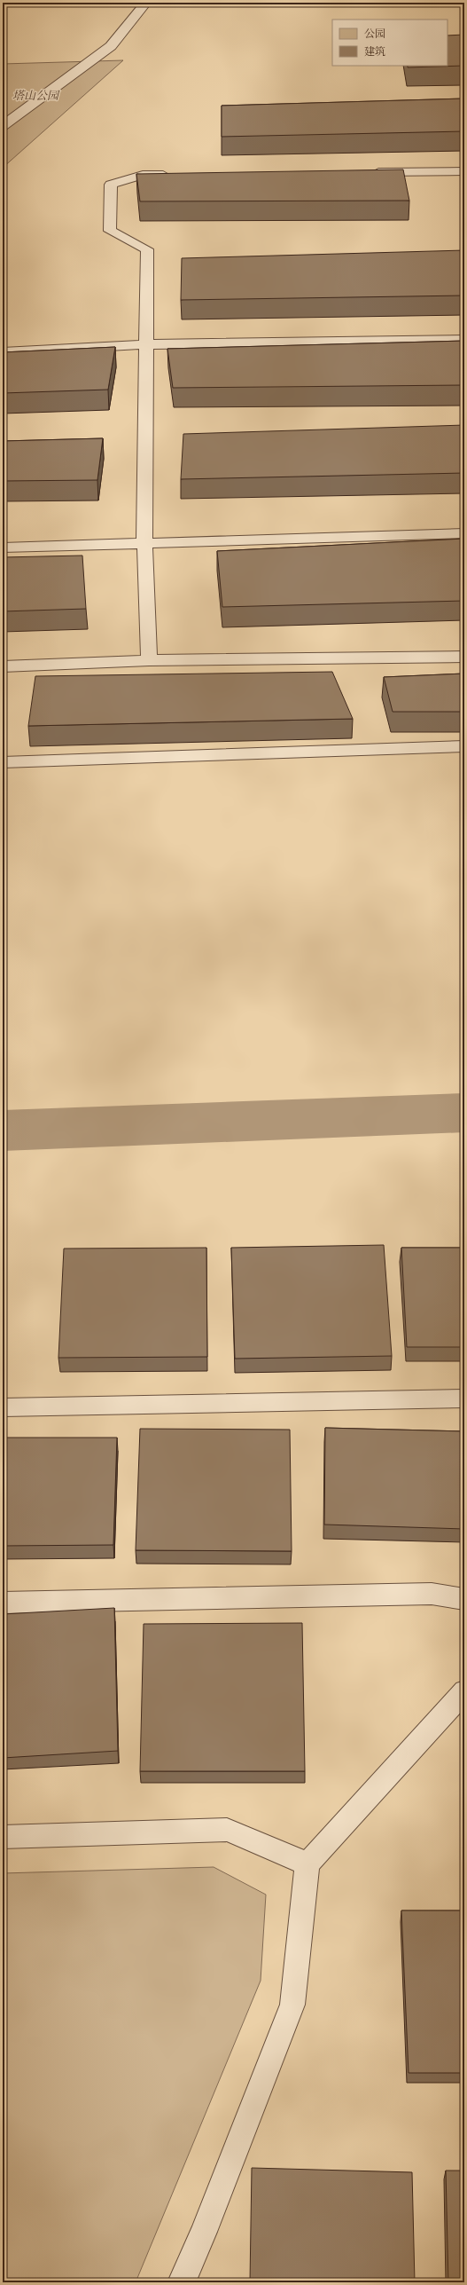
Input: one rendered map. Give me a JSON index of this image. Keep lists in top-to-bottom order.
{
  "parks": ["塔山公园"],
  "legend": ["公园", "建筑"]
}
